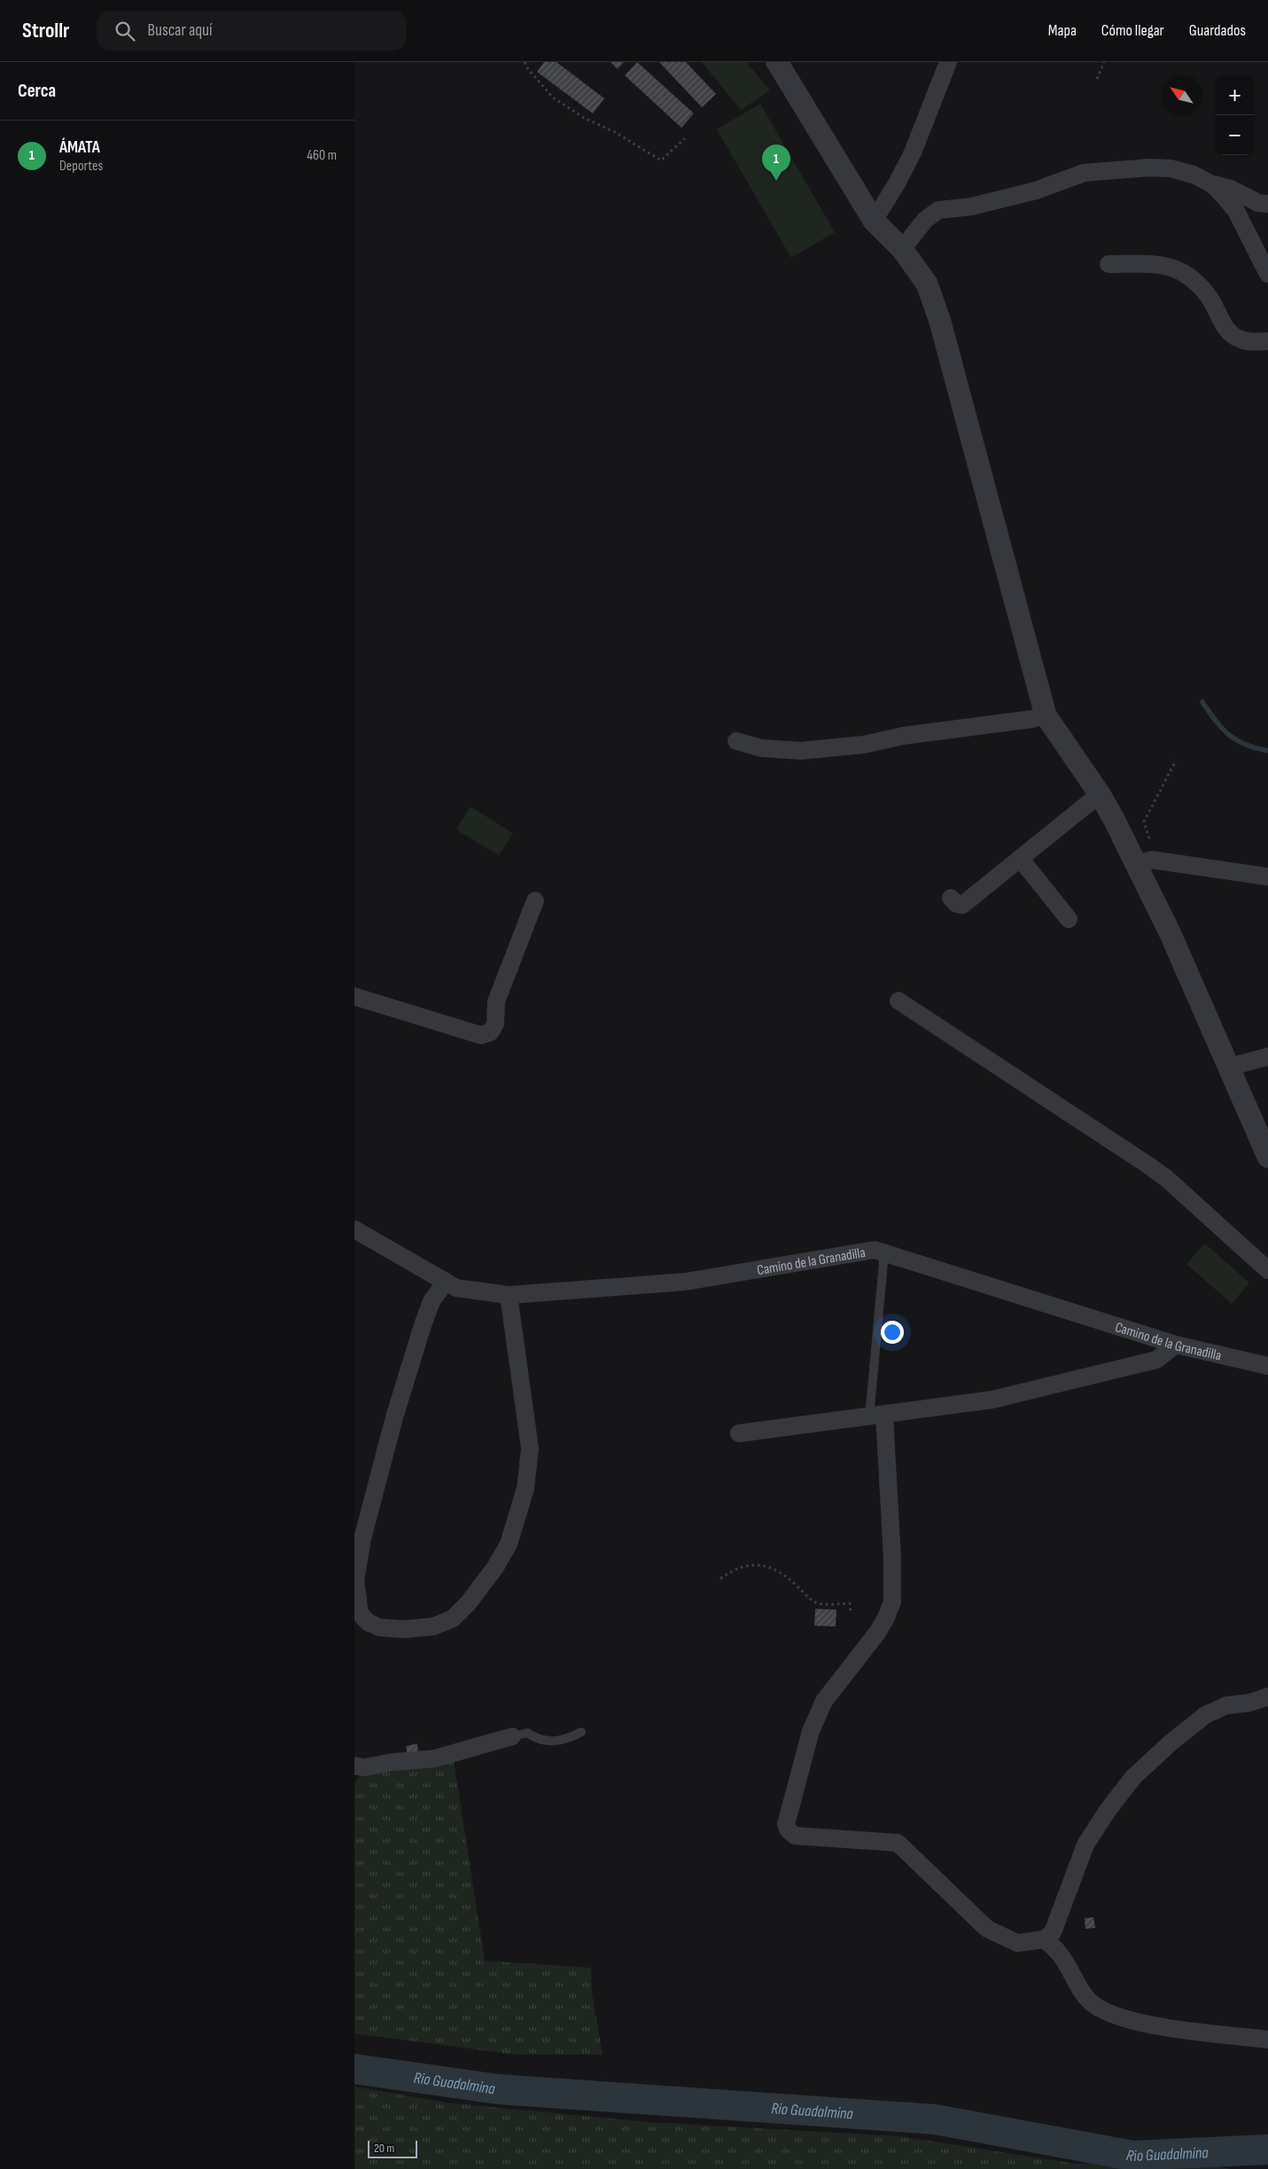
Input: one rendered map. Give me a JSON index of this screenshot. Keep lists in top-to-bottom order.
{
  "streets": {
    "street": ["Camino de la Granadilla"]
  },
  "water": ["Rio Guadalmina"],
  "scale_bar": "20 m",
  "north": "top left",
  "page": {
    "header": "Strollr",
    "search": "Buscar aquí",
    "nav": ["Mapa", "Cómo llegar", "Guardados"],
    "heading": "Cerca",
    "map_buttons": ["+", "−"],
    "list": [
      {
        "mark": "1",
        "name": "ÁMATA",
        "note": "Deportes",
        "value": "460 m"
      }
    ],
    "pins": "1",
    "scale": "20 m"
  }
}
